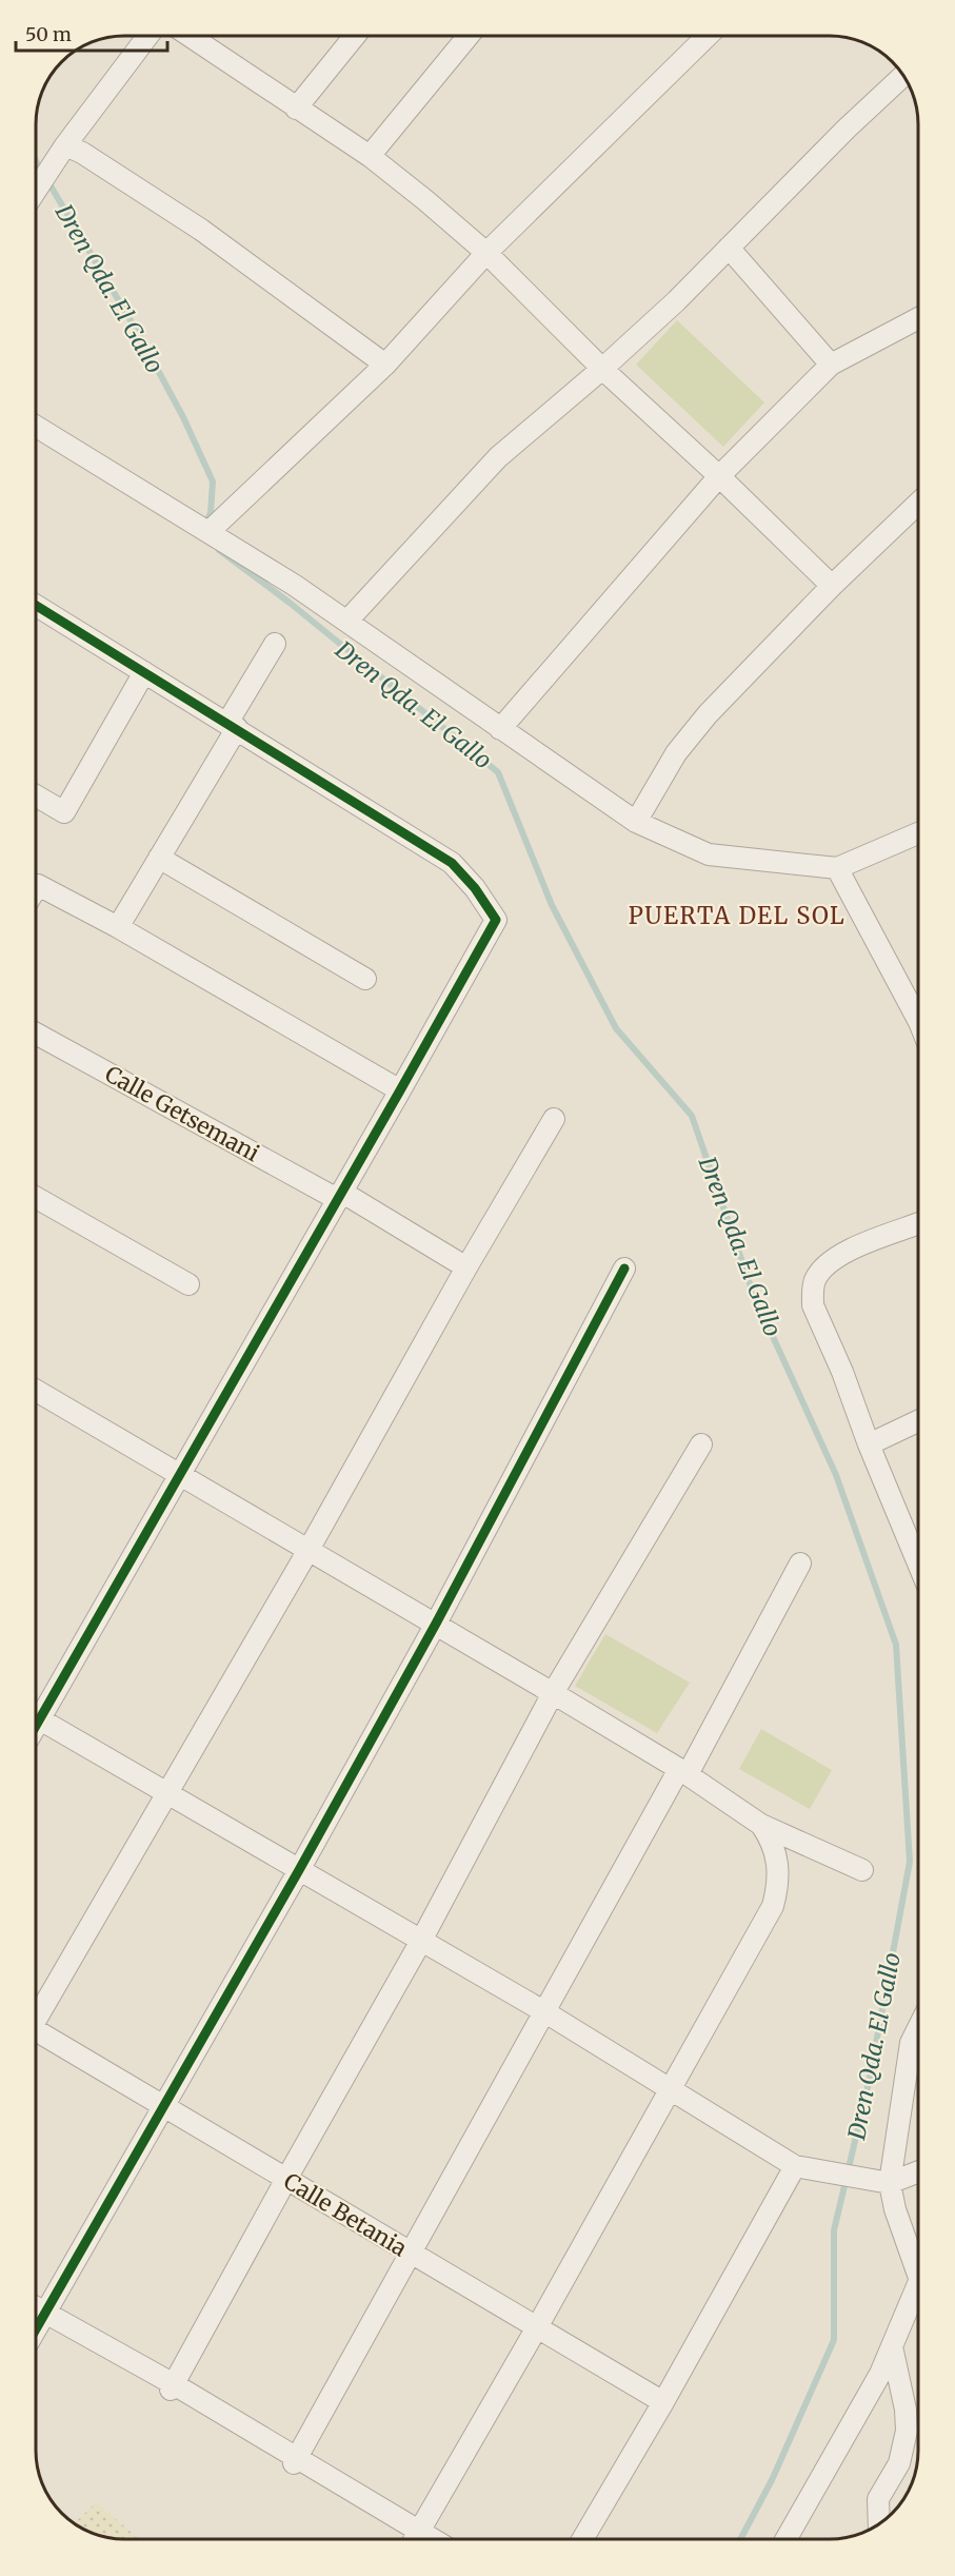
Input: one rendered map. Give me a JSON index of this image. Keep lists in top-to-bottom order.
{
  "streets": {
    "street": ["Calle Getsemani", "Calle Betania"]
  },
  "districts": ["PUERTA DEL SOL"],
  "water": ["Dren Qda. El Gallo"],
  "scale_bar": "50 m"
}
